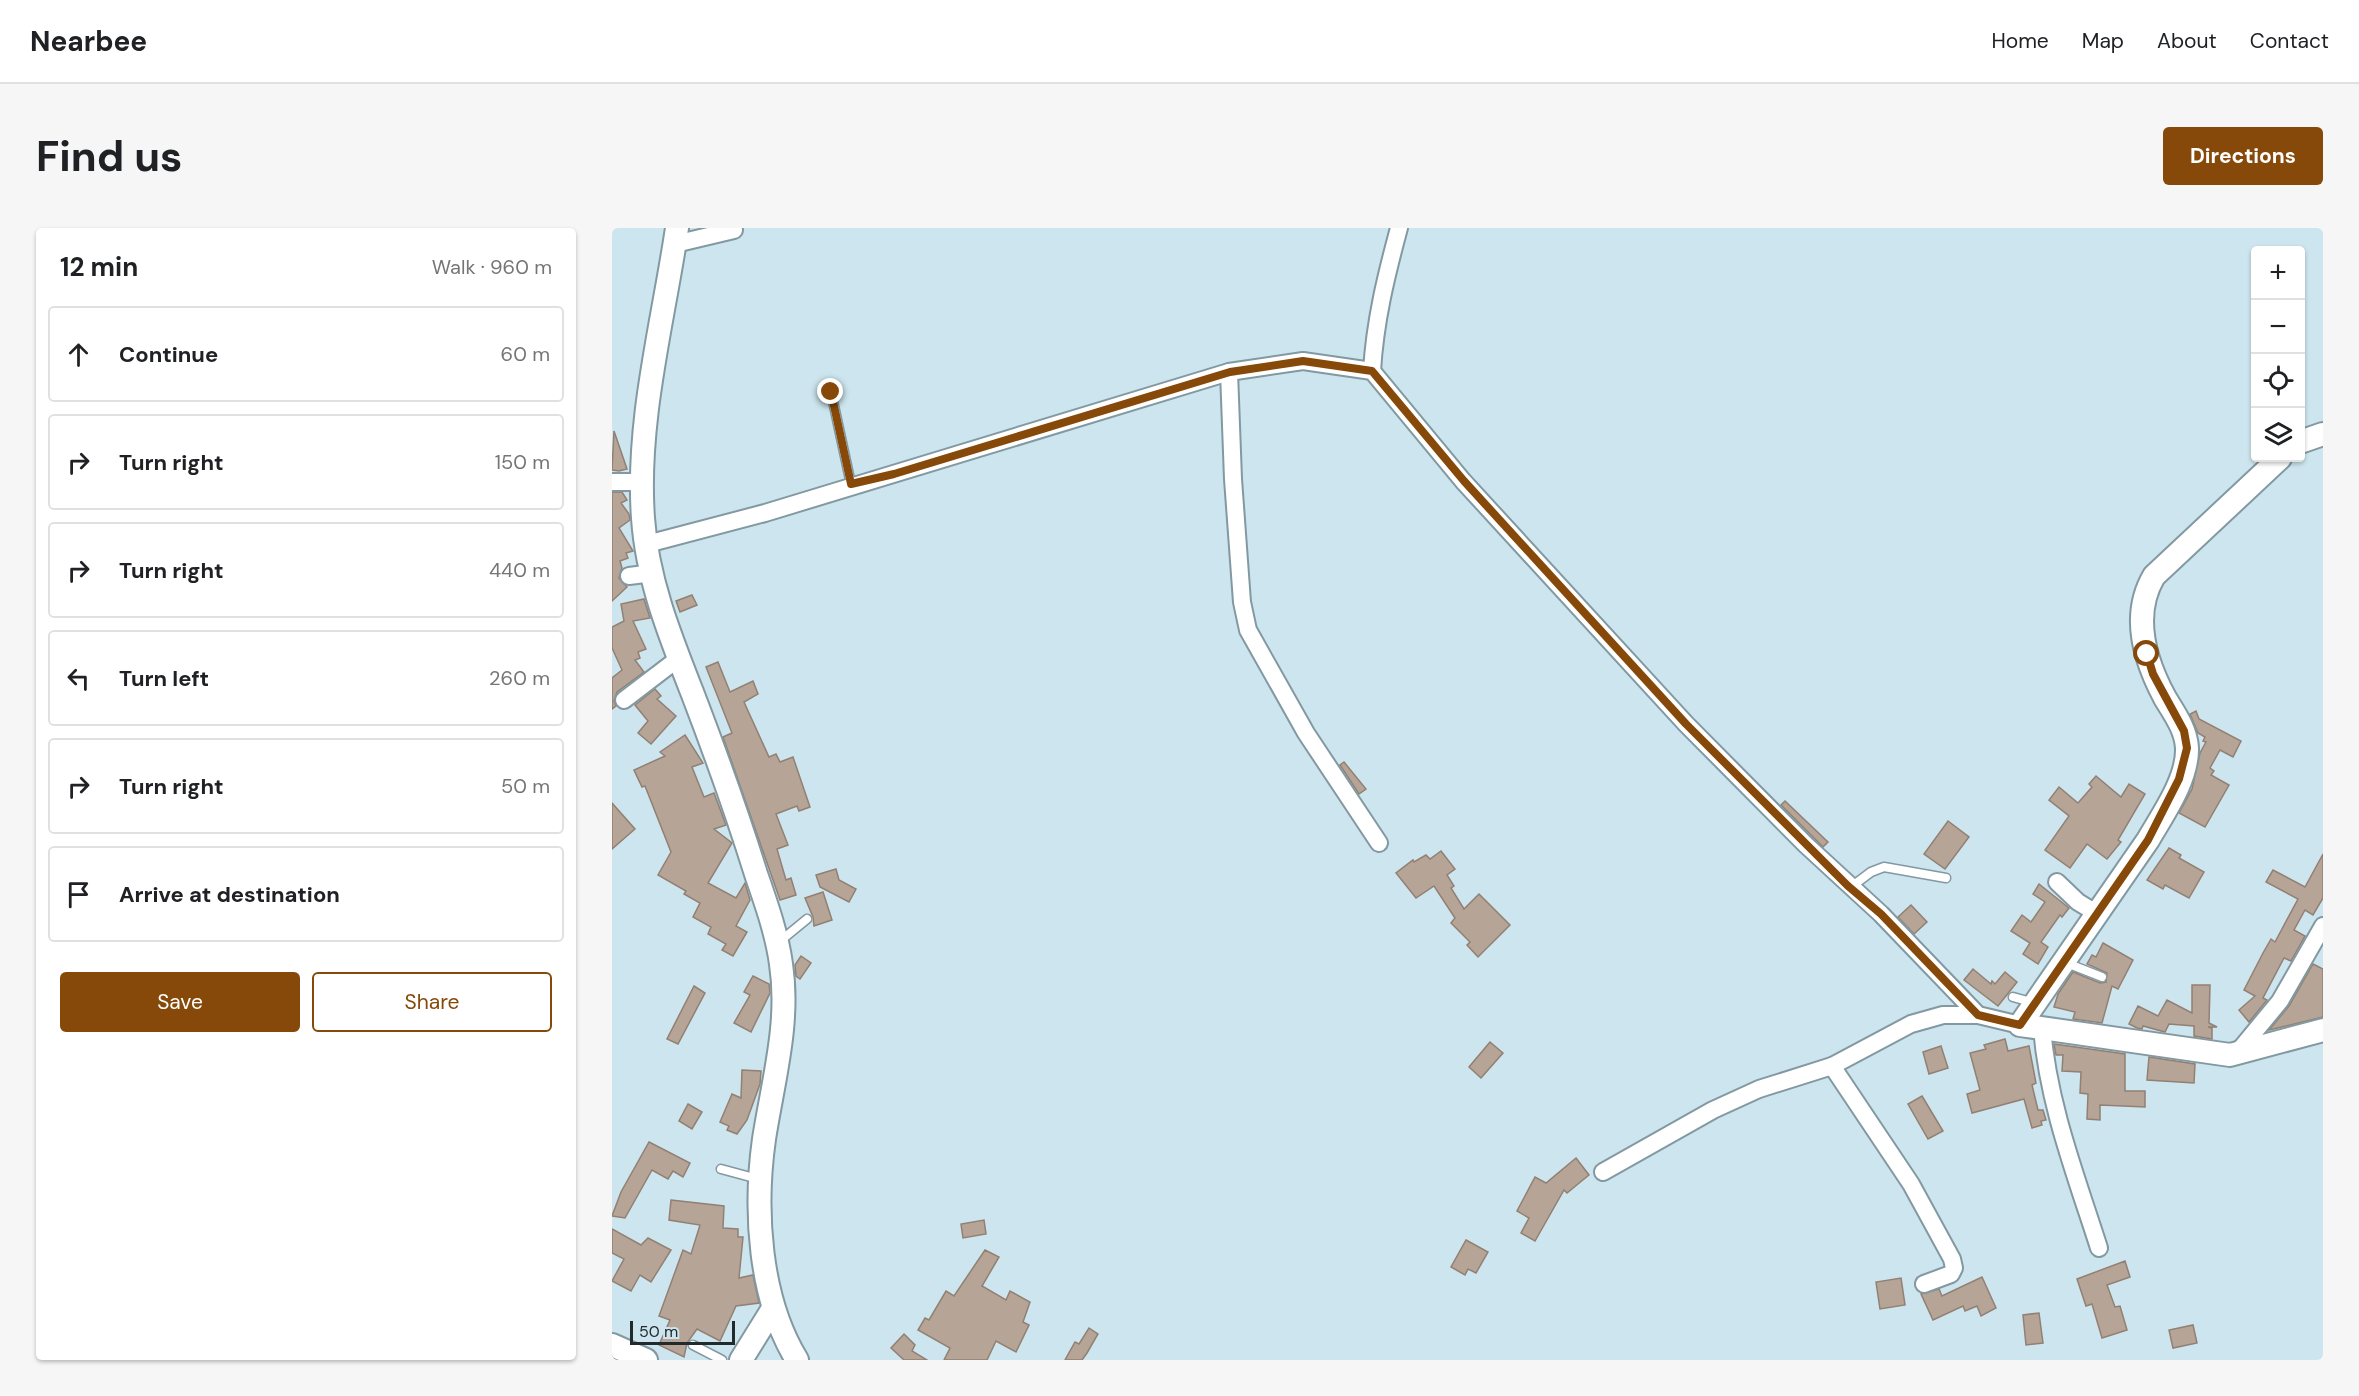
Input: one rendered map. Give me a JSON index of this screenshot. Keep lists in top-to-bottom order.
{
  "scale_bar": "50 m",
  "page": {
    "header": "Nearbee",
    "nav": [
      "Home",
      "Map",
      "About",
      "Contact"
    ],
    "buttons": [
      "Directions",
      ["Save", "Share"]
    ],
    "title": "Find us",
    "heading": ["12 min", "Walk · 960 m"],
    "map_buttons": ["+", "−"],
    "list": [
      ["Continue", "60 m"],
      ["Turn right", "150 m"],
      ["Turn right", "440 m"],
      ["Turn left", "260 m"],
      ["Turn right", "50 m"],
      "Arrive at destination"
    ],
    "scale": "50 m"
  }
}
